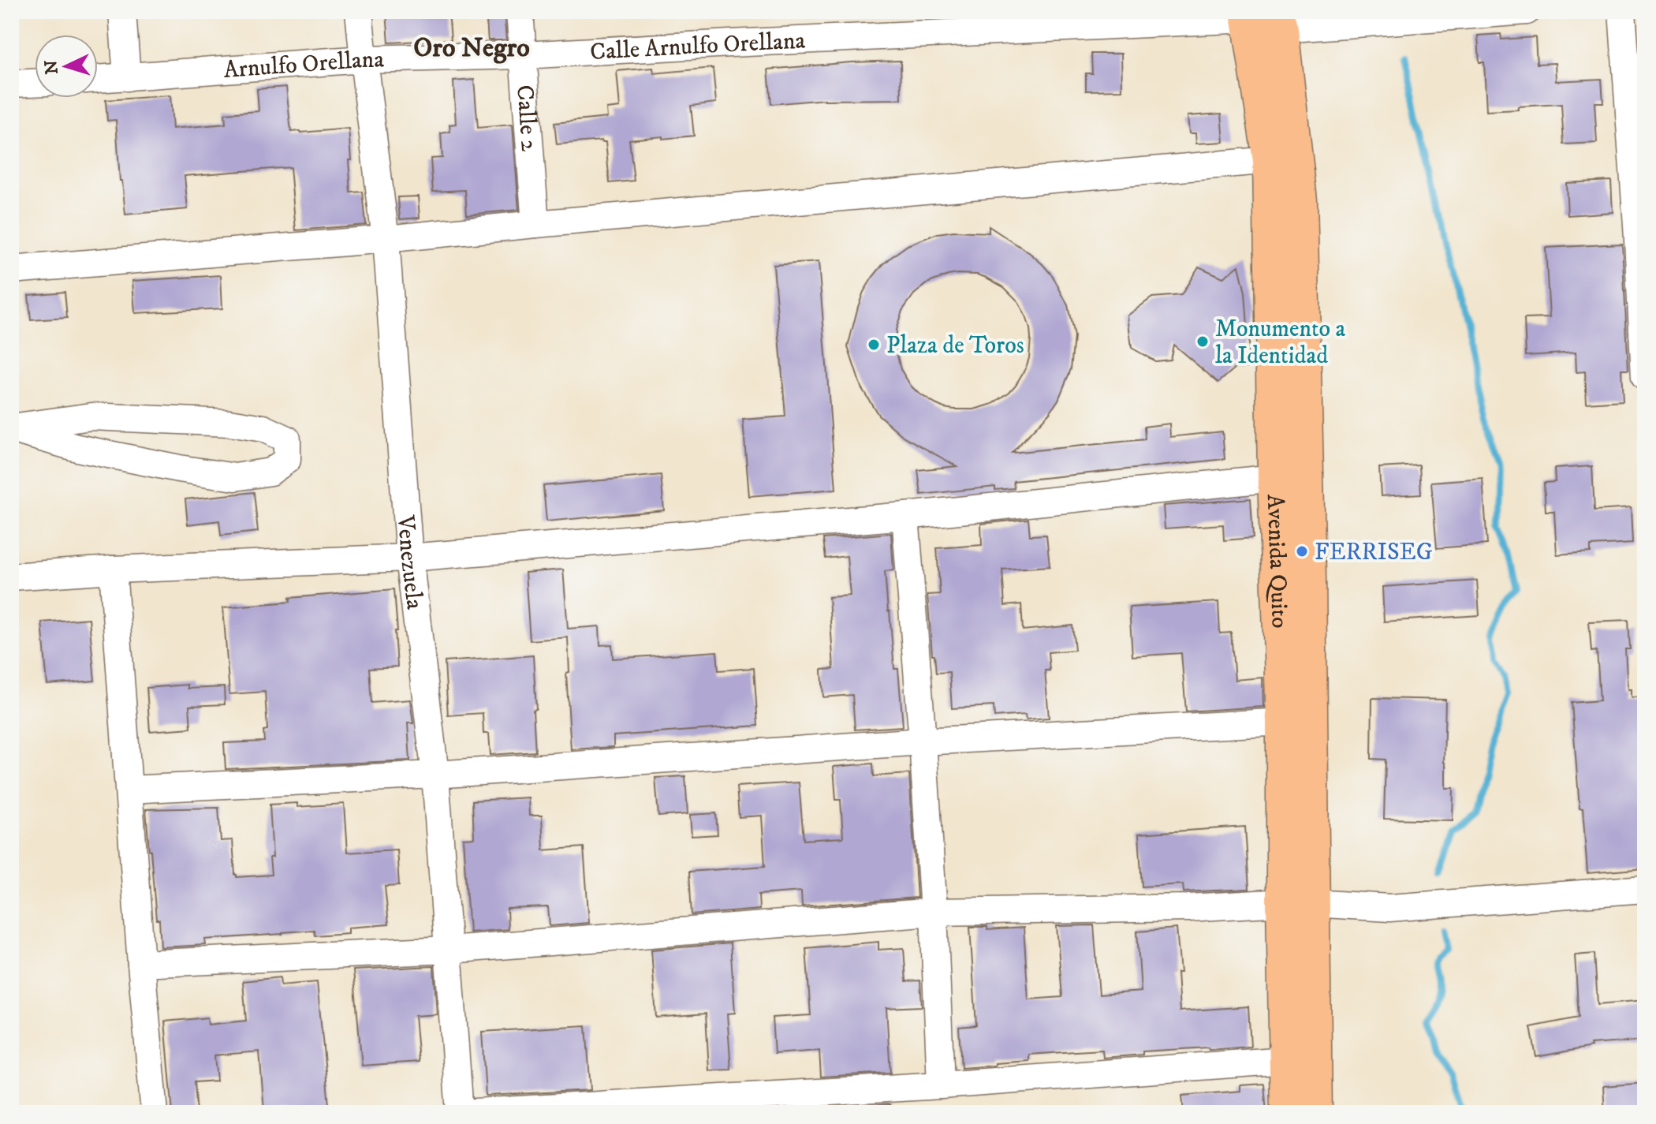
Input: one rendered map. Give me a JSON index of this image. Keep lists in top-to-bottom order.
{
  "streets": {
    "highway": ["Avenida Quito"],
    "street": [
      "Calle Arnulfo Orellana",
      "Arnulfo Orellana",
      "Calle 2",
      "Venezuela"
    ]
  },
  "crossings": [
    ["Calle Arnulfo Orellana", "Arnulfo Orellana"],
    ["Calle Arnulfo Orellana", "Calle 2"],
    ["Calle Arnulfo Orellana", "Avenida Quito"],
    ["Arnulfo Orellana", "Calle 2"],
    ["Arnulfo Orellana", "Venezuela"]
  ],
  "districts": ["Oro Negro"],
  "places": ["Monumento a la Identidad", "Plaza de Toros", "FERRISEG"],
  "north": "left"
}
